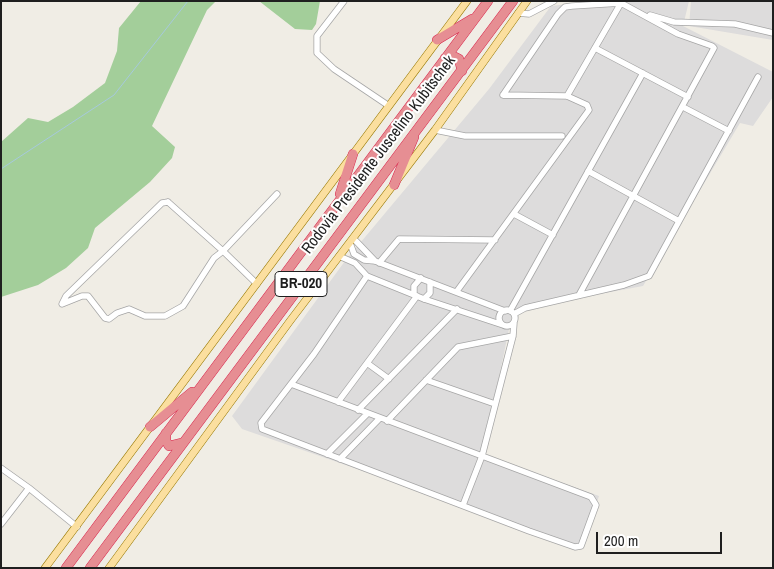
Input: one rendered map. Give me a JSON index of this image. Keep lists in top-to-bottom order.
{
  "streets": {
    "highway": ["Rodovia Presidente Juscelino Kubitschek", "BR-020"]
  },
  "scale_bar": "200 m"
}
